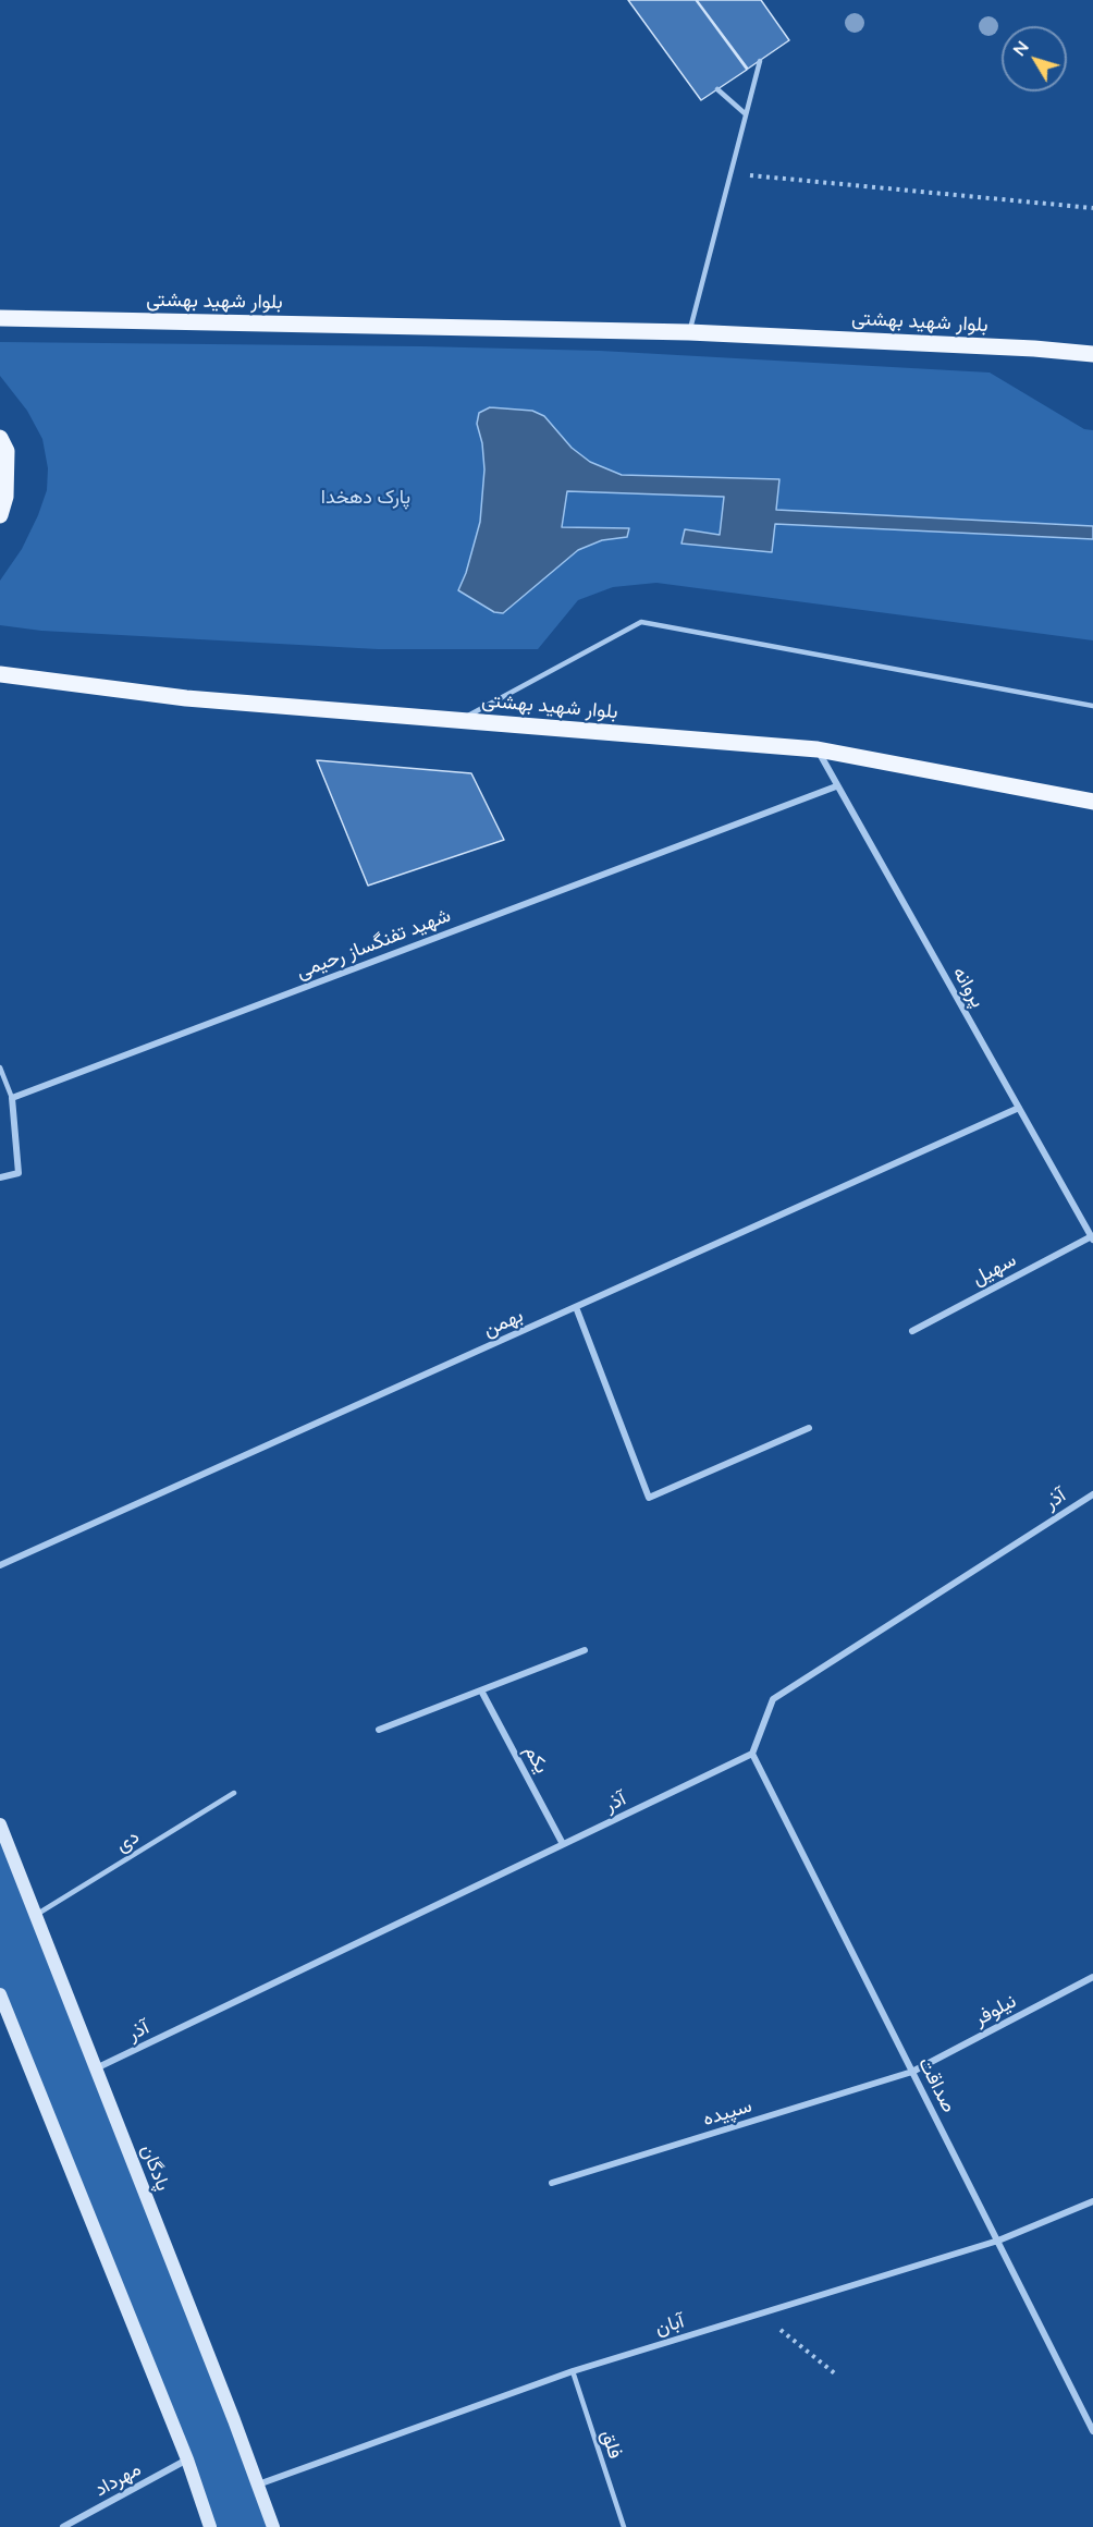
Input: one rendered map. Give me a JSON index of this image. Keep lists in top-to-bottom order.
{
  "streets": {
    "main road": ["بلوار شهید بهشتی", "پادگان"],
    "street": [
      "شهید تفنگساز رحیمی",
      "پروانه",
      "سهیل",
      "بهمن",
      "آذر",
      "یکم",
      "نیلوفر",
      "صداقت",
      "سپیده",
      "آبان",
      "مهرداد"
    ],
    "lane": ["دی", "فلق"]
  },
  "crossings": [
    ["بلوار شهید بهشتی", "پروانه"],
    ["شهید تفنگساز رحیمی", "پروانه"],
    ["پروانه", "سهیل"],
    ["پروانه", "بهمن"],
    ["آذر", "یکم"],
    ["آذر", "صداقت"],
    ["آذر", "پادگان"],
    ["دی", "پادگان"],
    ["نیلوفر", "صداقت"],
    ["نیلوفر", "سپیده"],
    ["صداقت", "سپیده"],
    ["صداقت", "آبان"],
    ["پادگان", "آبان"],
    ["آبان", "فلق"]
  ],
  "parks": ["پارک دهخدا"],
  "north": "top left"
}
